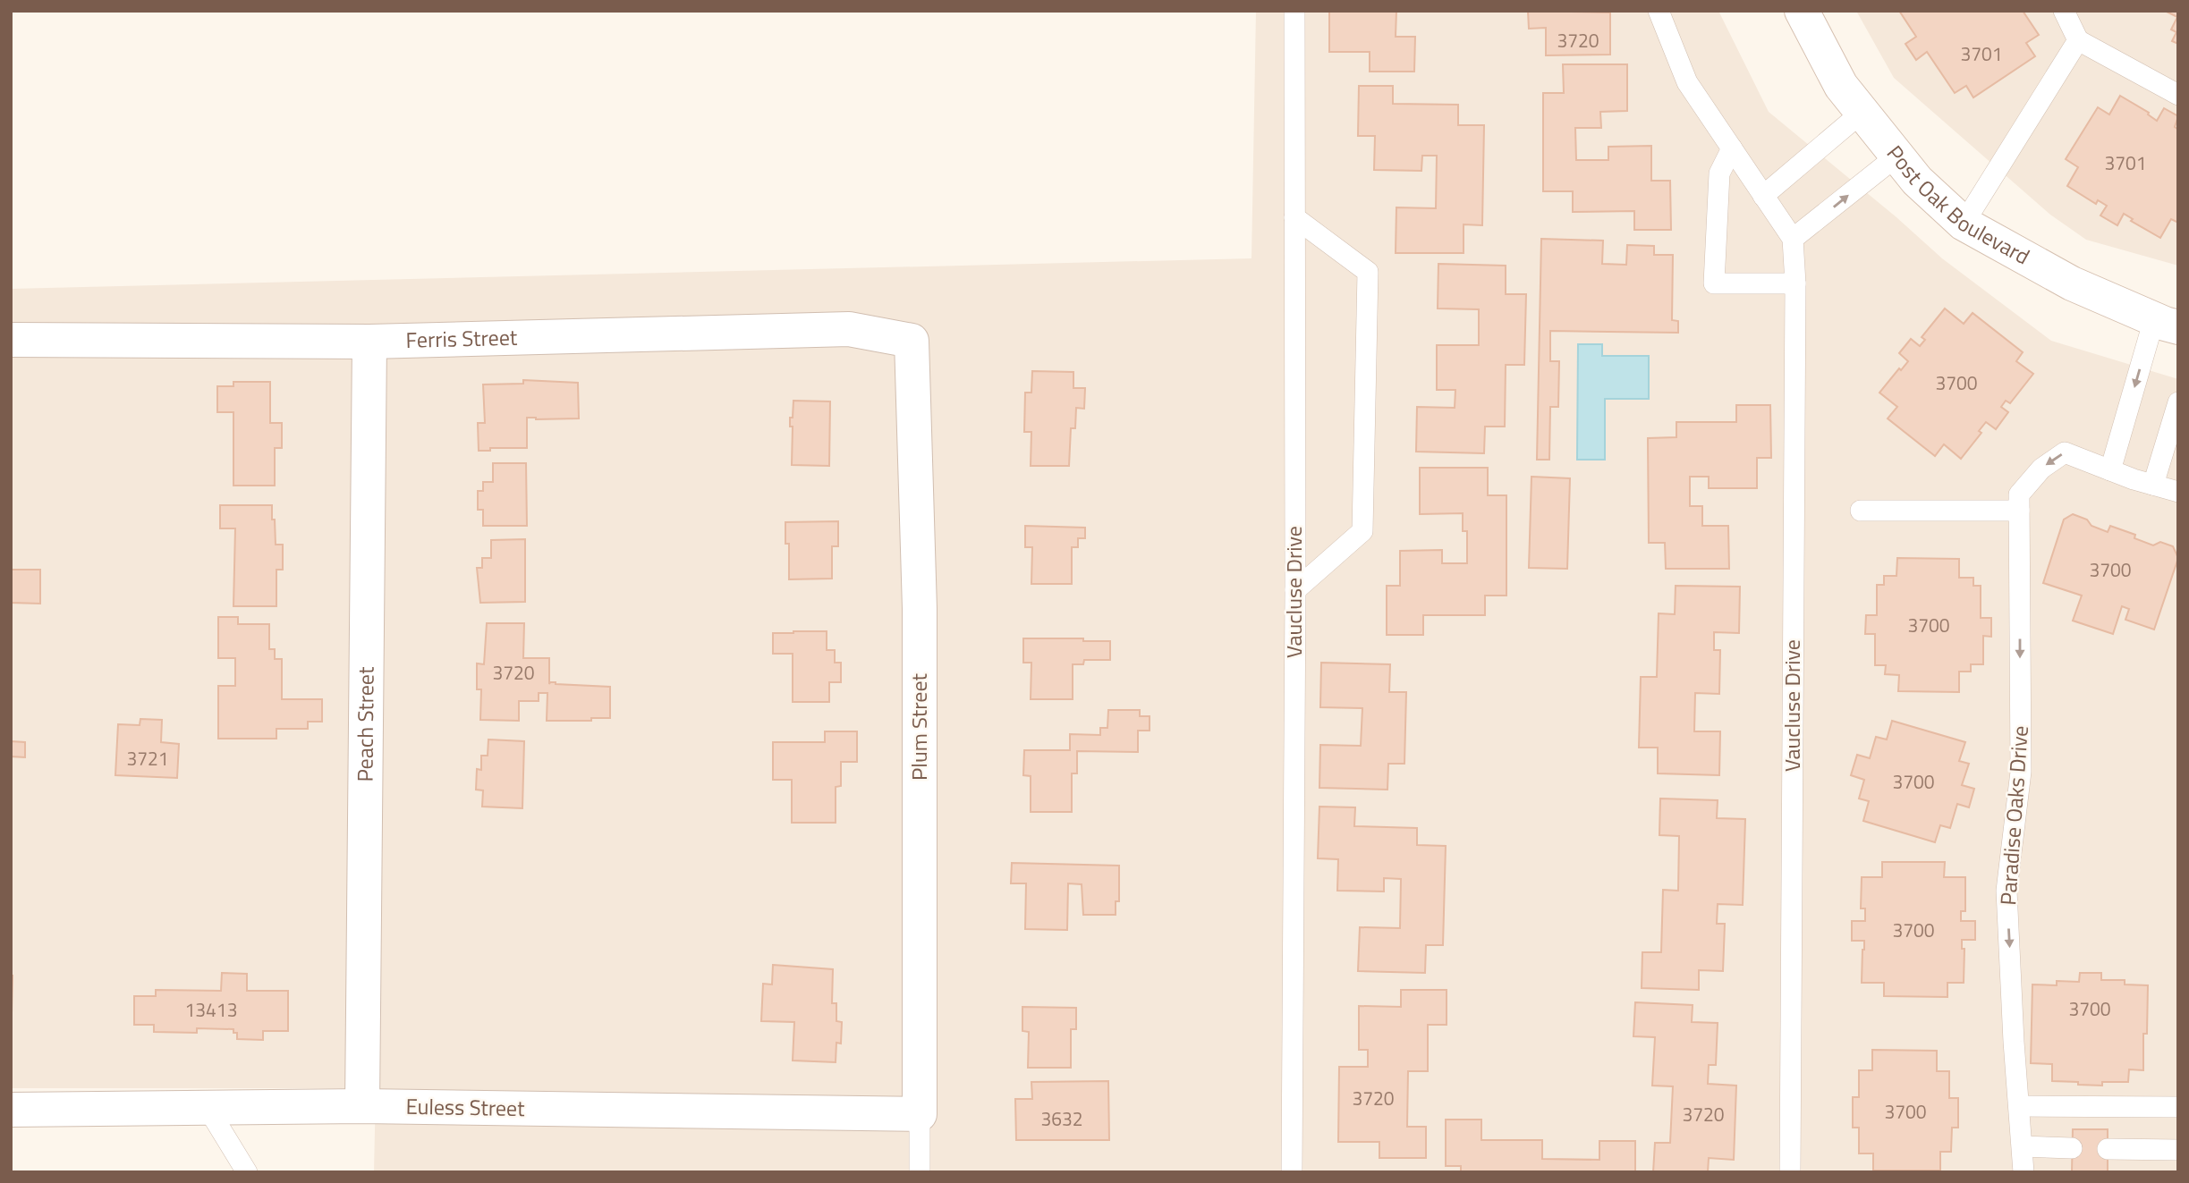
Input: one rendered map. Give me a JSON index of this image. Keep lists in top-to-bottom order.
{
  "streets": {
    "street": [
      "Post Oak Boulevard",
      "Ferris Street",
      "Peach Street",
      "Plum Street",
      "Euless Street"
    ],
    "lane": ["Vaucluse Drive", "Paradise Oaks Drive"]
  },
  "crossings": [
    ["Ferris Street", "Peach Street"],
    ["Ferris Street", "Plum Street"],
    ["Peach Street", "Euless Street"],
    ["Plum Street", "Euless Street"]
  ],
  "one_way": ["Paradise Oaks Drive"],
  "house_numbers": [
    "3720",
    "3701",
    "3701",
    "3700",
    "3700",
    "3700",
    "3720",
    "3721",
    "3700",
    "3700",
    "3700",
    "13413",
    "3720",
    "3700",
    "3720",
    "3632"
  ]
}
